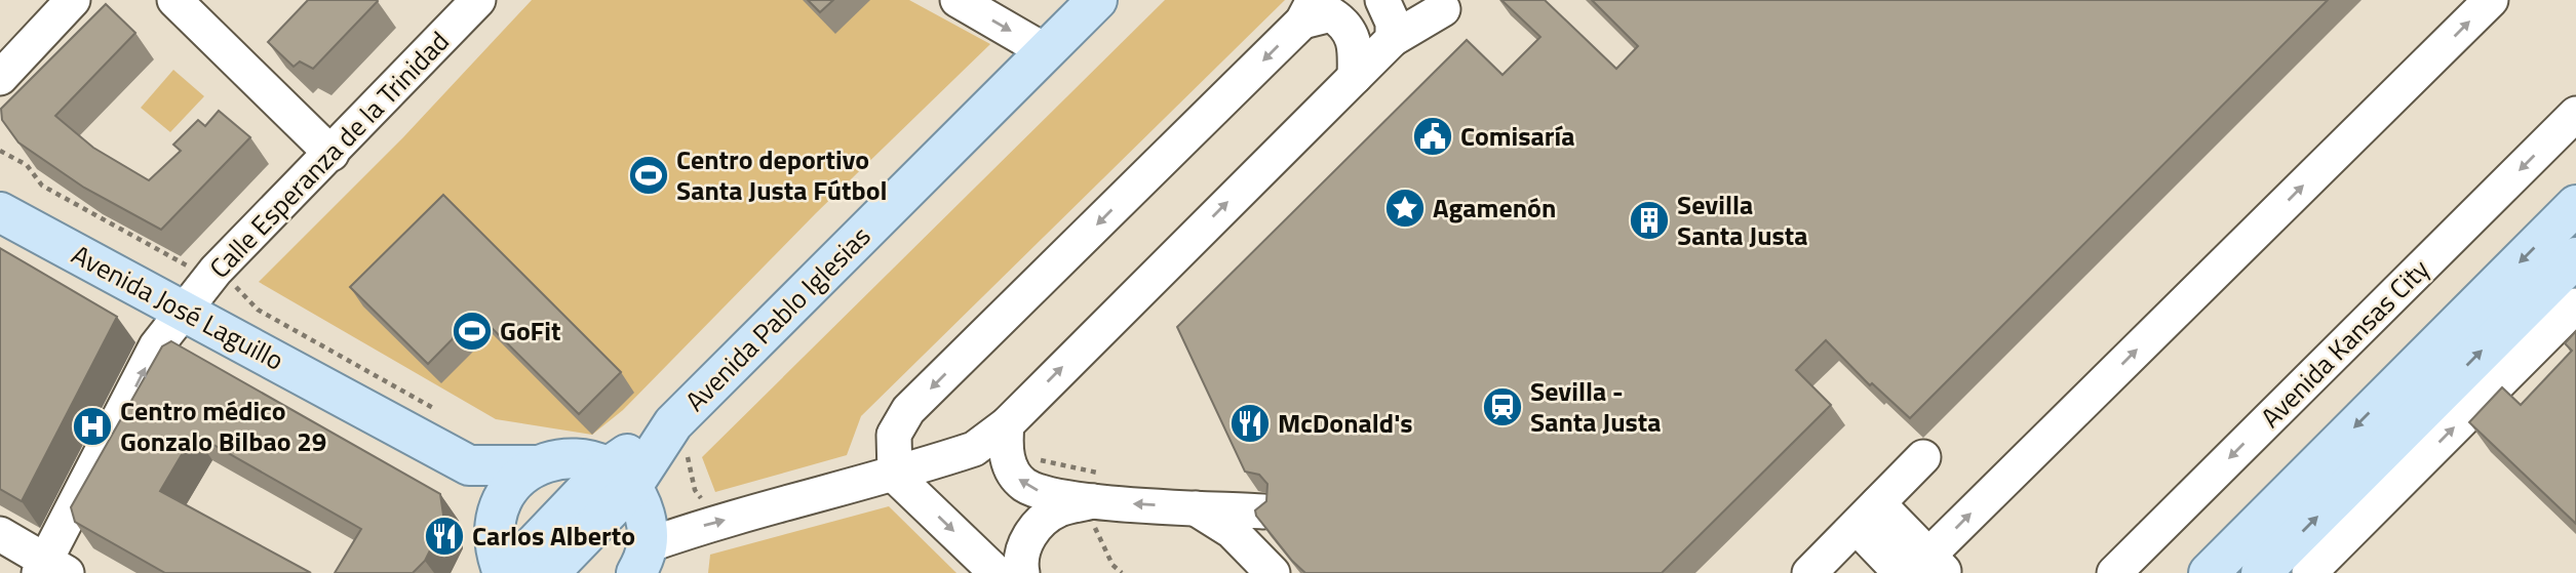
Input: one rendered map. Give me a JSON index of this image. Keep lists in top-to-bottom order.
{
  "streets": {
    "main road": ["Avenida José Laguillo", "Avenida Pablo Iglesias"],
    "street": ["Calle Esperanza de la Trinidad", "Avenida Kansas City"]
  },
  "crossings": [
    ["Calle Esperanza de la Trinidad", "Avenida José Laguillo"]
  ],
  "one_way": ["Calle Esperanza de la Trinidad"],
  "places": {
    "public building": ["Comisaría"],
    "sports": ["Centro deportivo Santa Justa Fútbol", "GoFit"],
    "place": ["Agamenón"],
    "building": ["Sevilla Santa Justa"],
    "station": ["Sevilla - Santa Justa"],
    "restaurant": ["McDonald's", "Carlos Alberto"],
    "hospital": ["Centro médico Gonzalo Bilbao 29"]
  }
}
